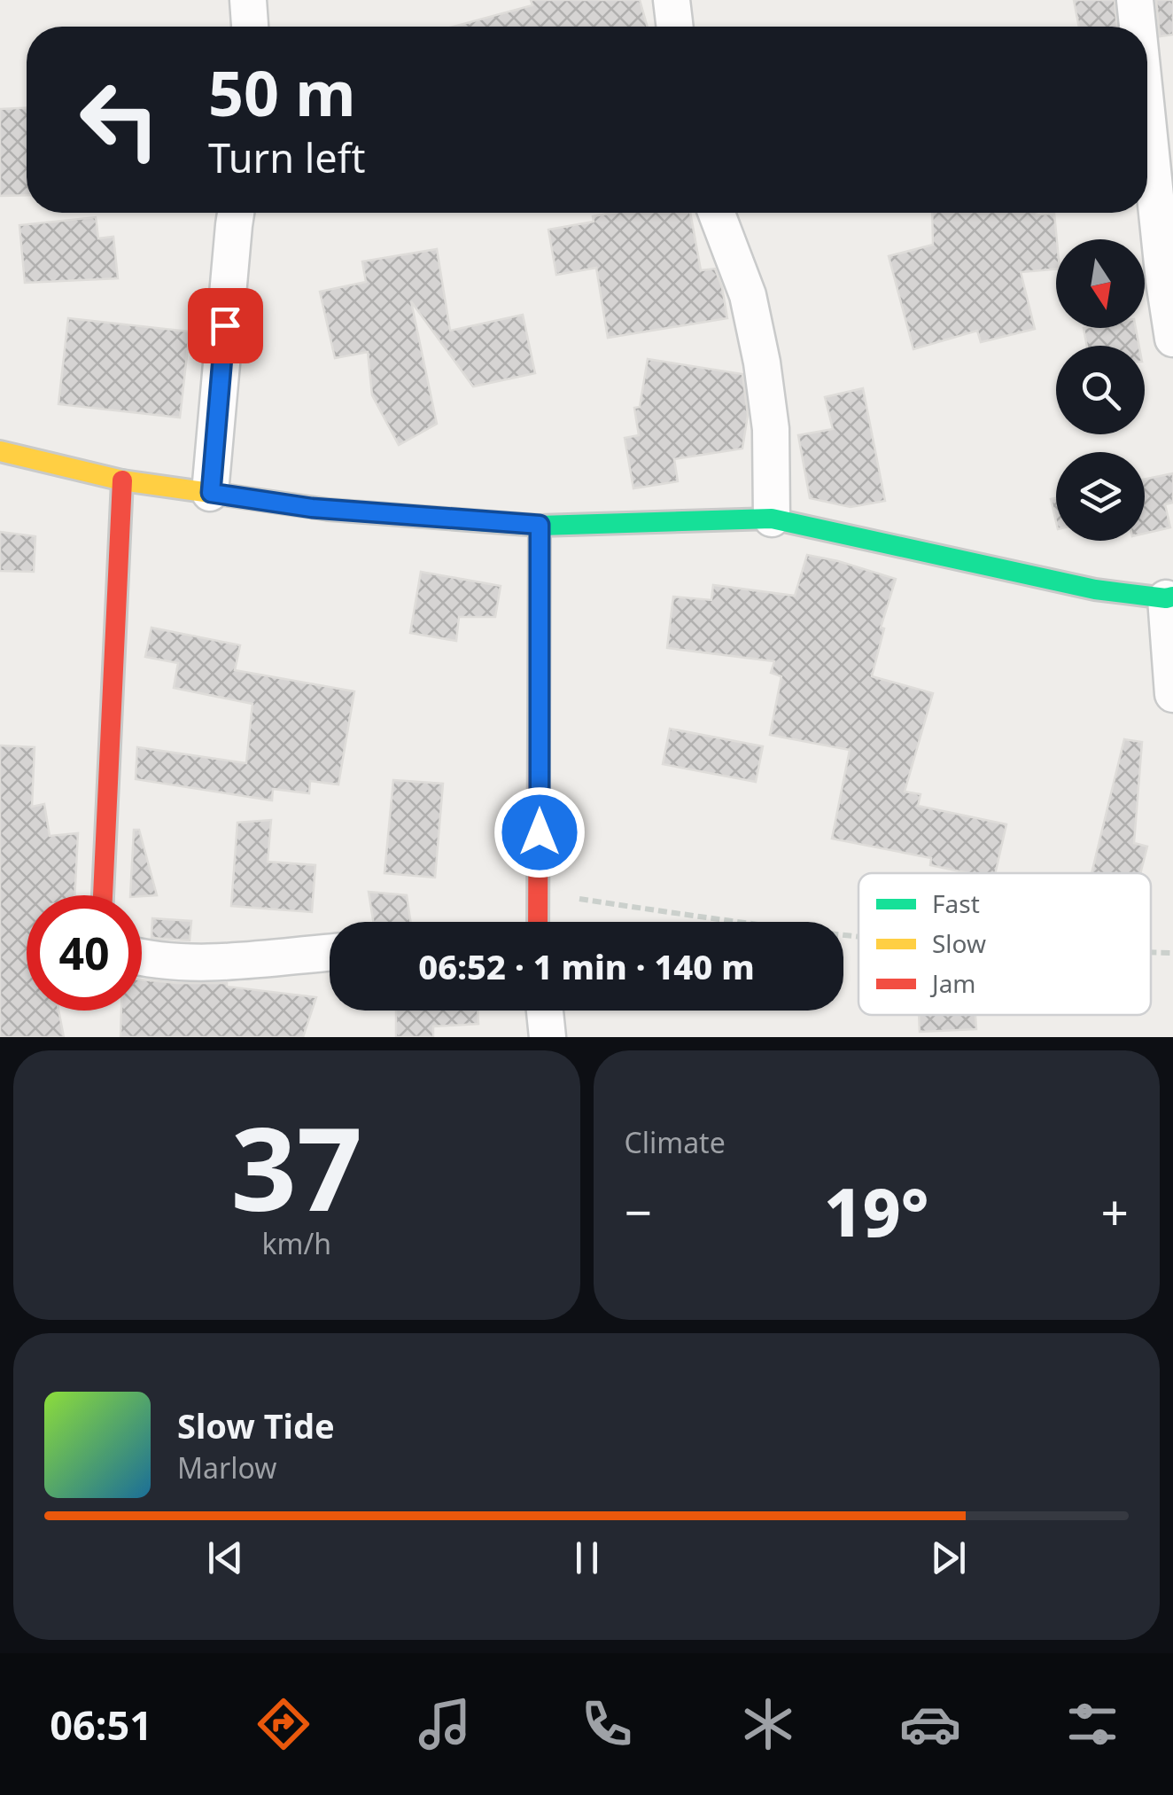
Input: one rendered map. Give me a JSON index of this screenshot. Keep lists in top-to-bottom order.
{
  "legend": ["Fast", "Slow", "Jam"],
  "north": "bottom",
  "page": {
    "turn": ["50 m", "Turn left"],
    "limit": "40",
    "trip": "06:52 · 1 min · 140 m",
    "tile": [
      ["37", "km/h"],
      "Climate"
    ],
    "heat": ["−", "19°", "+"],
    "song": ["Slow Tide", "Marlow"],
    "tabs": "06:51"
  }
}
